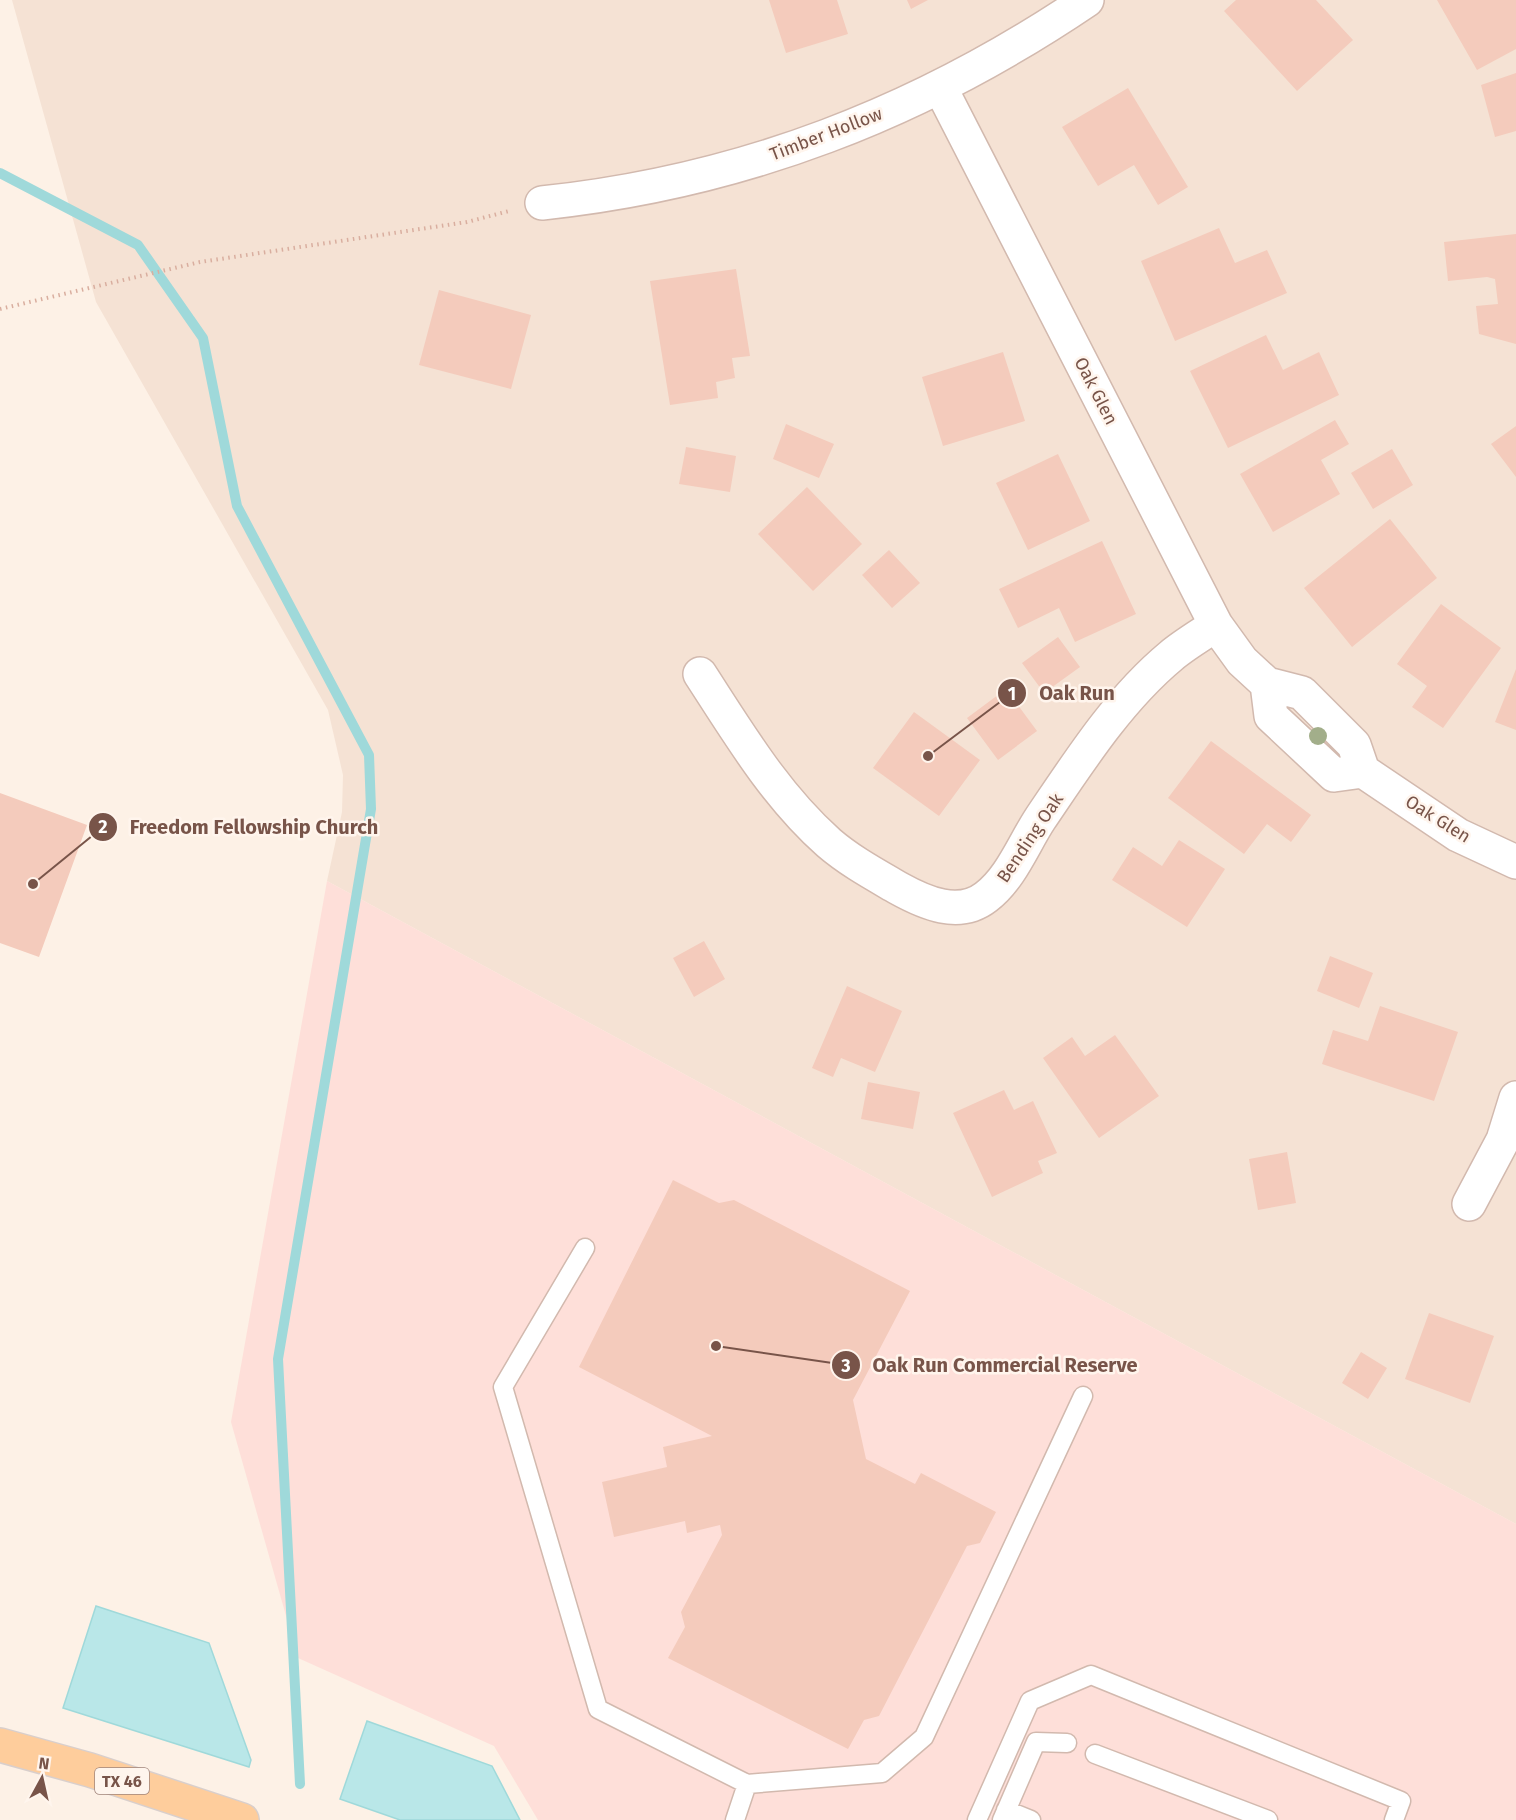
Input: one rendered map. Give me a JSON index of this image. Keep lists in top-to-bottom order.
{
  "streets": {
    "main road": ["TX 46"],
    "street": ["Timber Hollow", "Oak Glen", "Bending Oak"]
  },
  "crossings": [
    ["Timber Hollow", "Oak Glen"],
    ["Oak Glen", "Bending Oak"]
  ],
  "places": ["Oak Run", "Freedom Fellowship Church", "Oak Run Commercial Reserve"],
  "north": "top"
}
